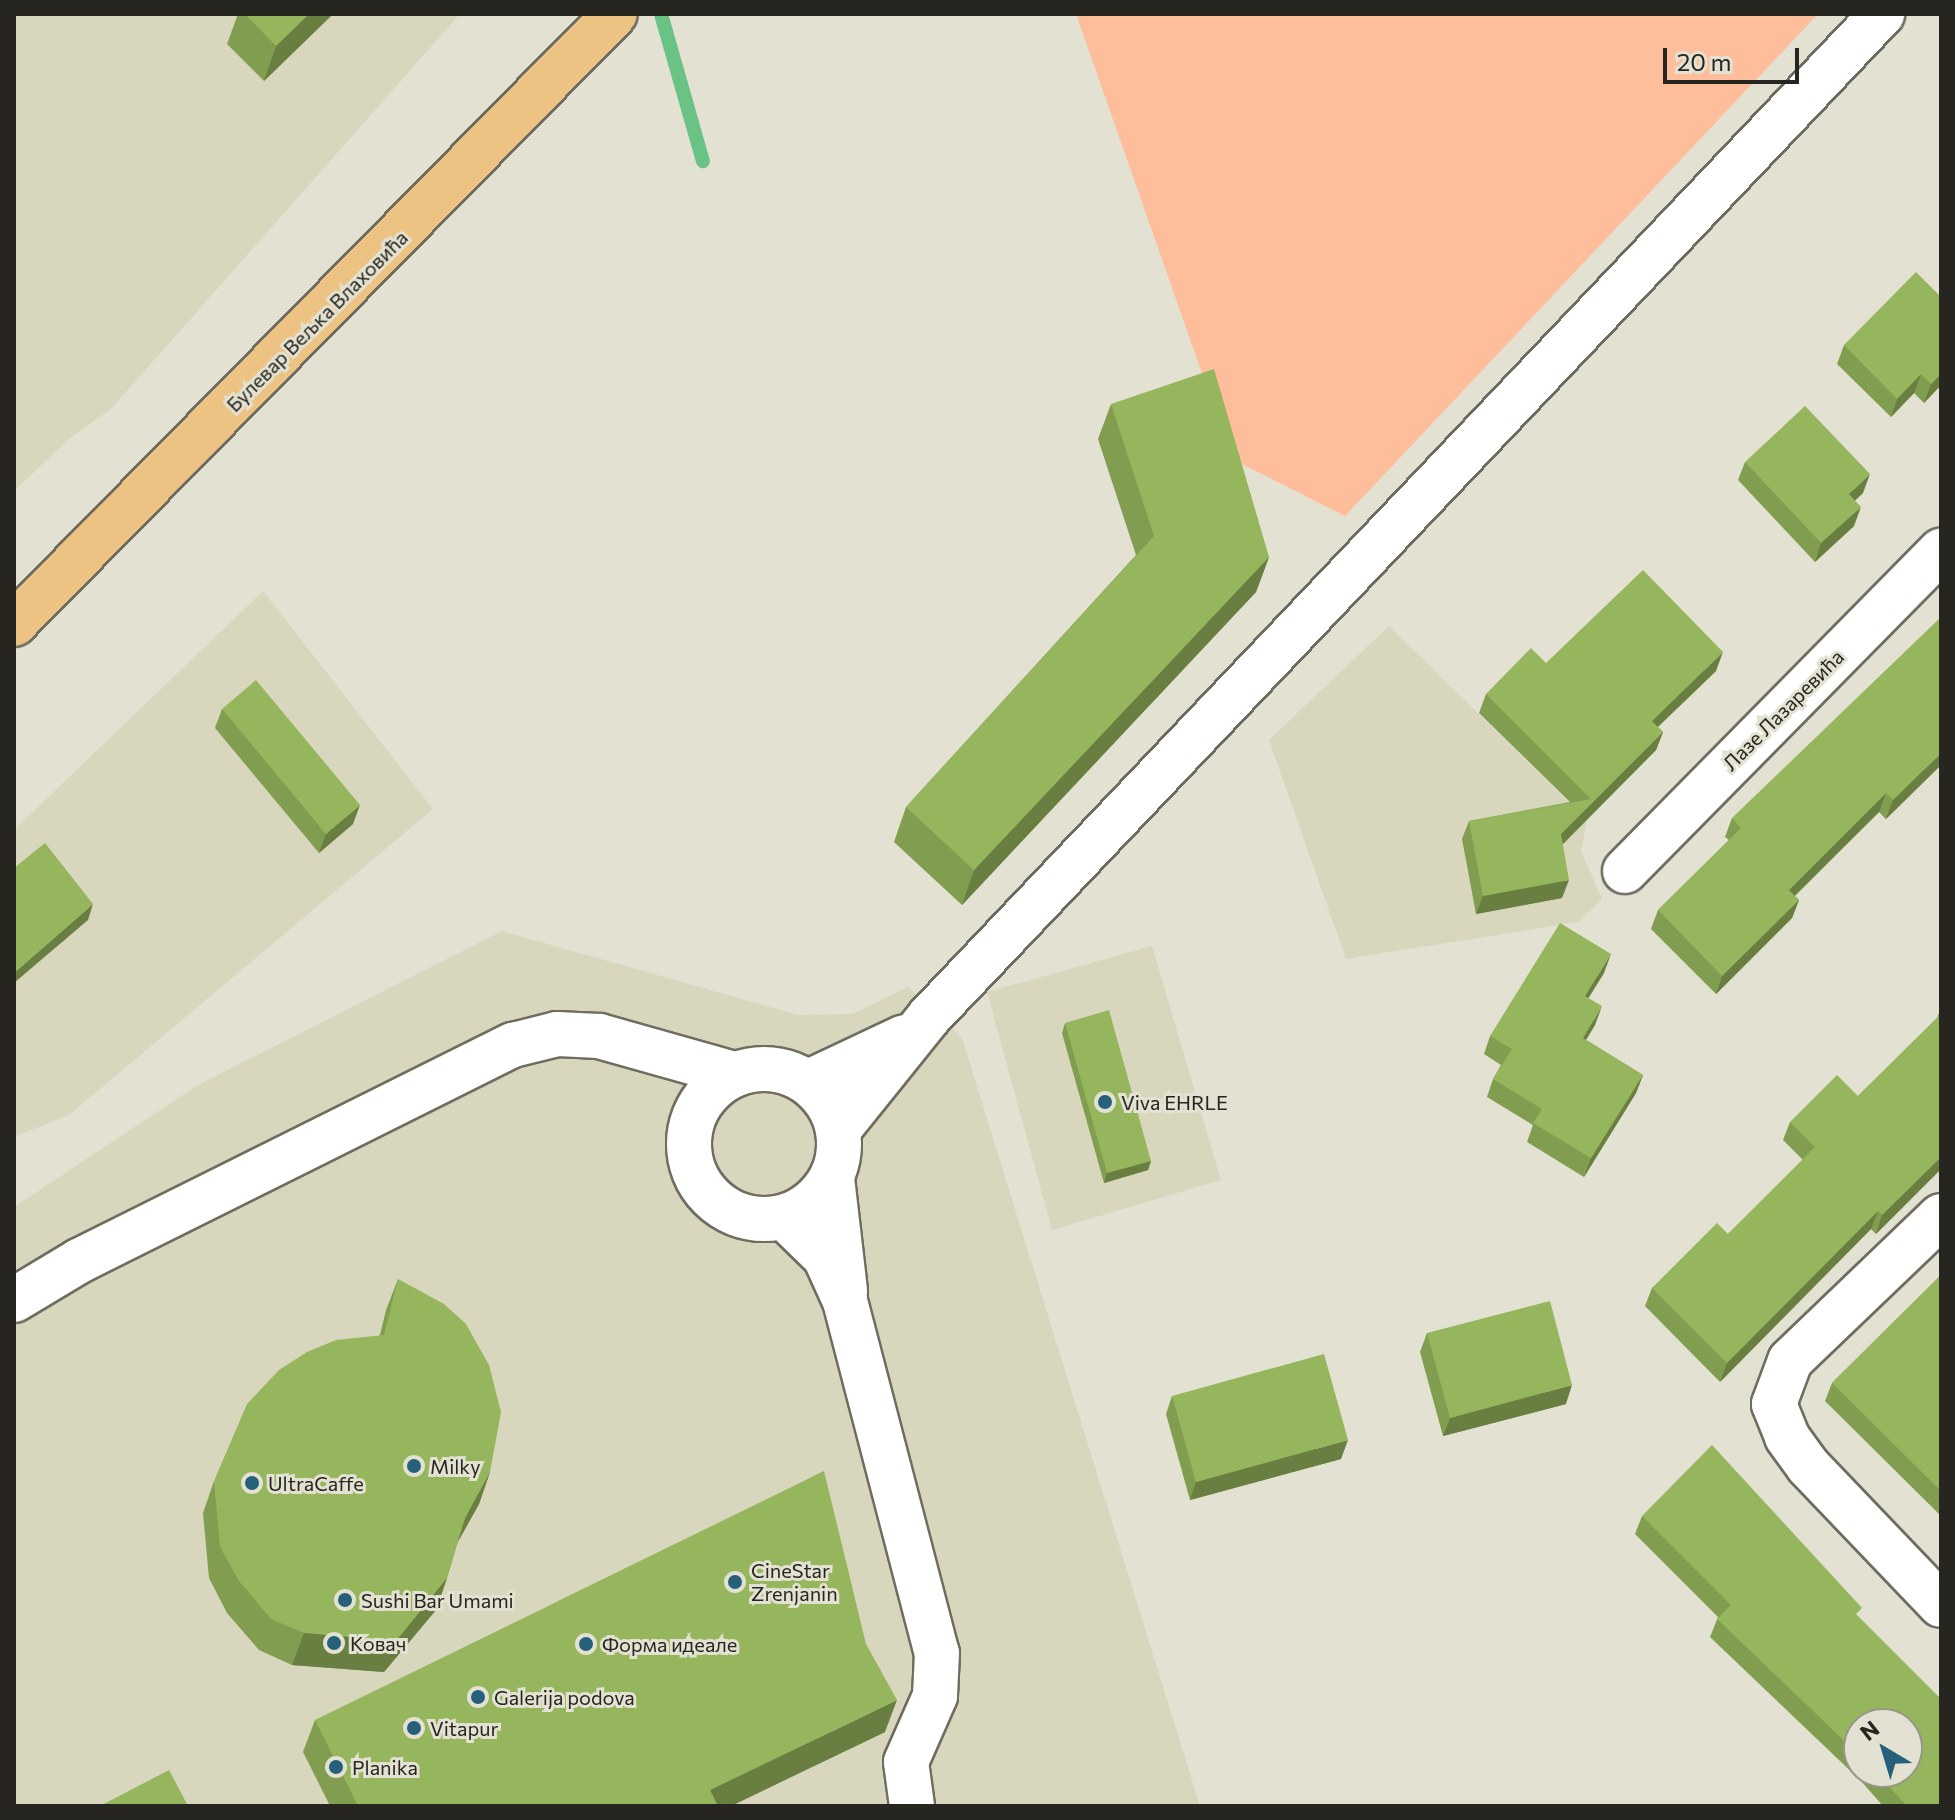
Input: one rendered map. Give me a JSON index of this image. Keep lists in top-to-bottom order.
{
  "streets": {
    "main road": ["Булевар Вељка Влаховића"],
    "street": ["Лазе Лазаревића"]
  },
  "places": [
    "Viva EHRLE",
    "Milky",
    "UltraCaffe",
    "CineStar Zrenjanin",
    "Sushi Bar Umami",
    "Ковач",
    "Форма идеале",
    "Galerija podova",
    "Vitapur",
    "Planika"
  ],
  "scale_bar": "20 m",
  "north": "top left"
}
